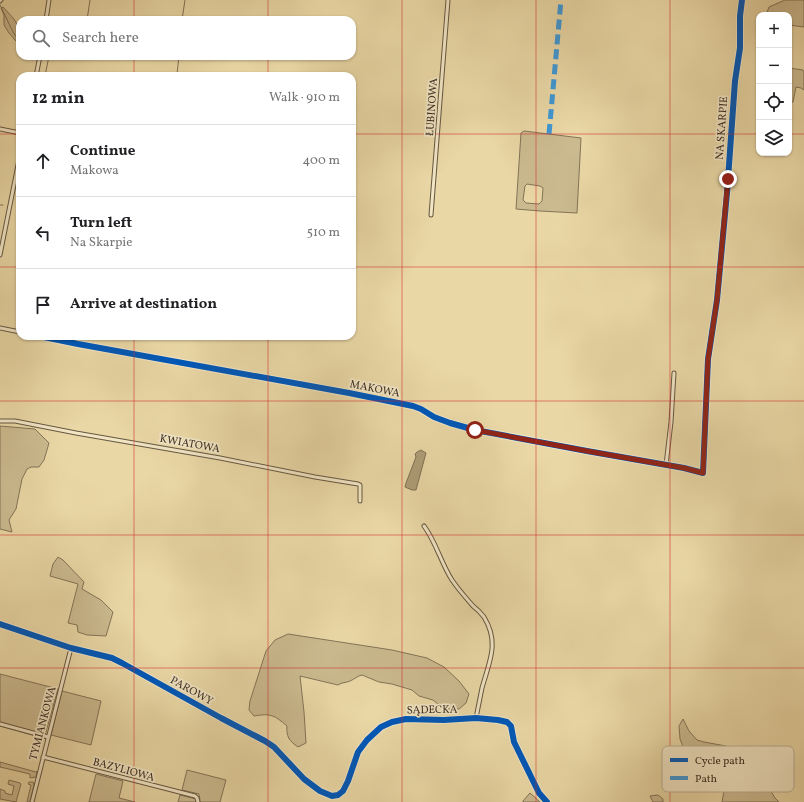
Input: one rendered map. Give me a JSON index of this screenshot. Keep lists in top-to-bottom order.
{
  "streets": {
    "street": [
      "ŁUBINOWA",
      "NA SKARPIE",
      "MAKOWA",
      "KWIATOWA",
      "PAROWY",
      "SĄDECKA",
      "TYMIANKOWA",
      "BAZYLIOWA"
    ]
  },
  "crossings": [
    ["NA SKARPIE", "MAKOWA"],
    ["PAROWY", "SĄDECKA"],
    ["PAROWY", "TYMIANKOWA"],
    ["TYMIANKOWA", "BAZYLIOWA"]
  ],
  "legend": ["Cycle path", "Path"],
  "page": {
    "map_buttons": ["+", "−"],
    "search": "Search here",
    "heading": ["12 min", "Walk · 910 m"],
    "list": [
      ["Continue", "Makowa", "400 m"],
      ["Turn left", "Na Skarpie", "510 m"],
      "Arrive at destination"
    ]
  }
}
